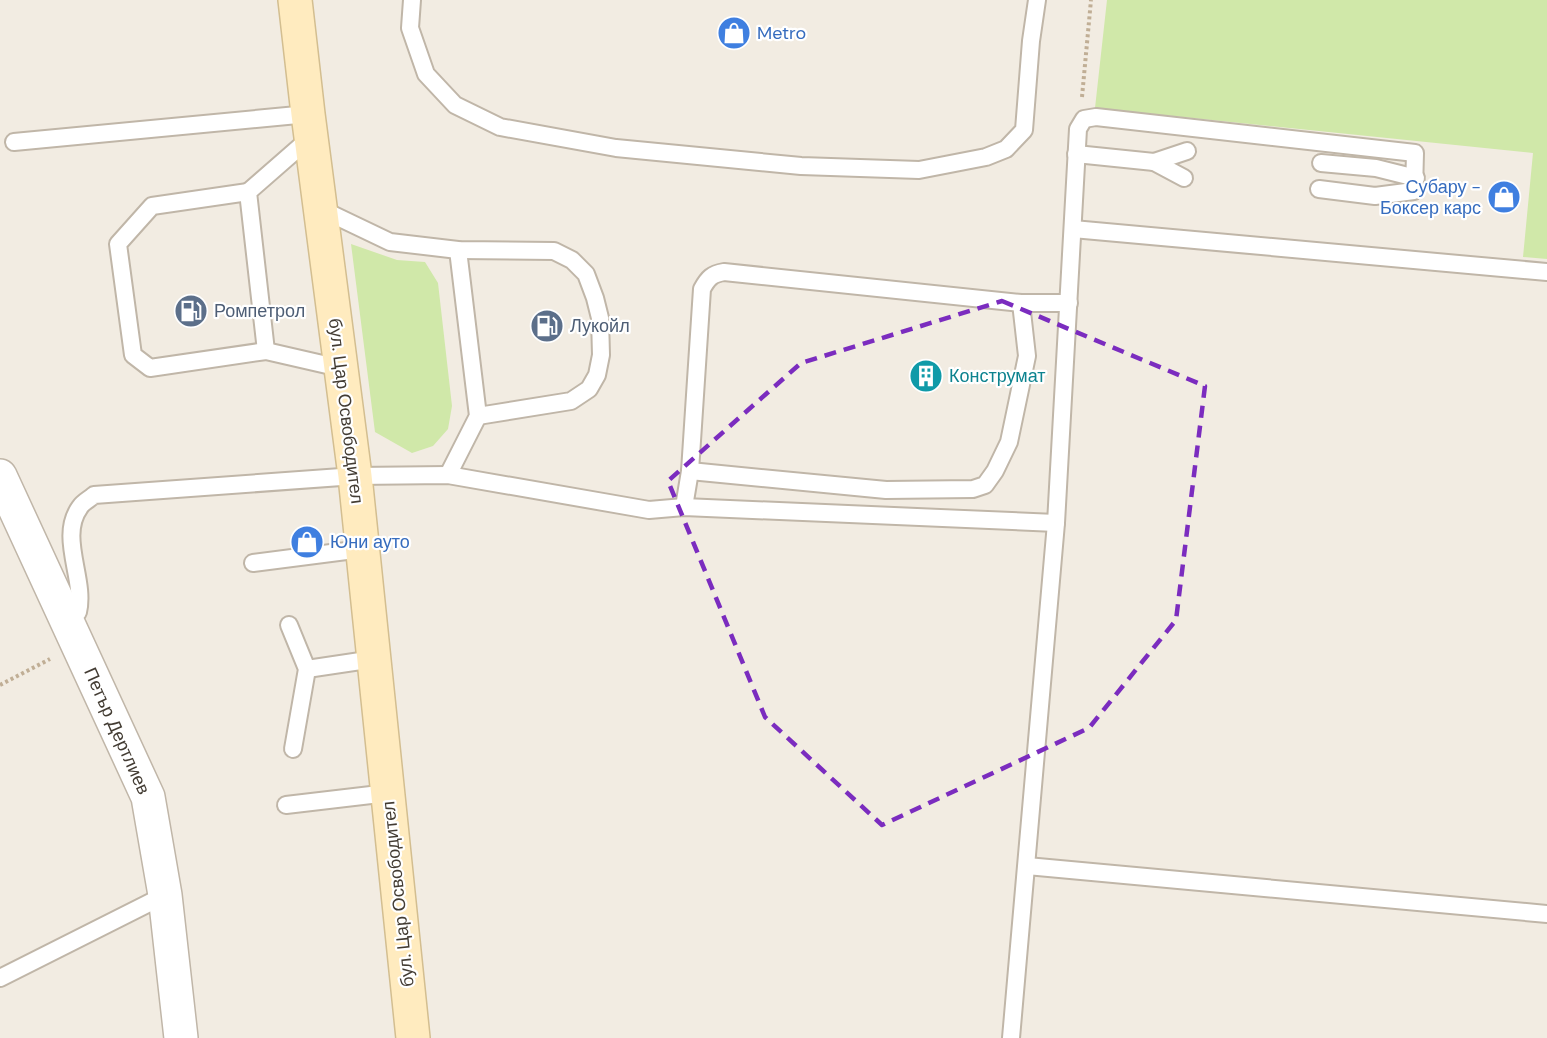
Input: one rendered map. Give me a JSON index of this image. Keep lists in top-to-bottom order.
{
  "streets": {
    "main road": ["бул. Цар Освободител"],
    "street": ["Петър Дертлиев"]
  },
  "places": {
    "shop": ["Metro", "Субару - Боксер карс", "Юни ауто"],
    "fuel station": ["Ромпетрол", "Лукойл"],
    "building": ["Конструмат"]
  }
}
